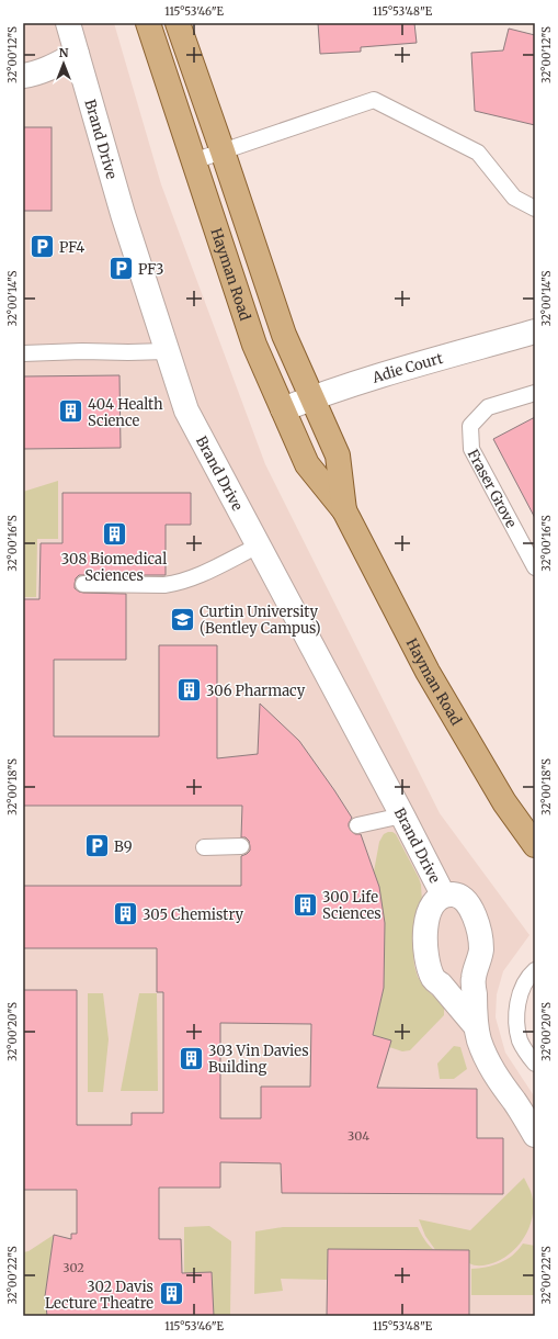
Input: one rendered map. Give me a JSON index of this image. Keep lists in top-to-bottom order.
{
  "streets": {
    "main road": ["Hayman Road"],
    "street": ["Brand Drive", "Adie Court"],
    "lane": ["Fraser Grove"]
  },
  "crossings": [
    ["Hayman Road", "Adie Court"]
  ],
  "places": {
    "parking": ["PF4", "PF3", "B9"],
    "building": [
      "404 Health Science",
      "308 Biomedical Sciences",
      "306 Pharmacy",
      "300 Life Sciences",
      "305 Chemistry",
      "303 Vin Davies Building",
      "302 Davis Lecture Theatre"
    ],
    "school or university": ["Curtin University (Bentley Campus)"]
  },
  "house_numbers": ["304", "302"],
  "north": "top",
  "coordinates": [
    "115°53'46\"E",
    "115°53'48\"E",
    "32°00'12\"S",
    "32°00'14\"S",
    "32°00'16\"S",
    "32°00'18\"S",
    "32°00'20\"S",
    "32°00'22\"S"
  ]
}
